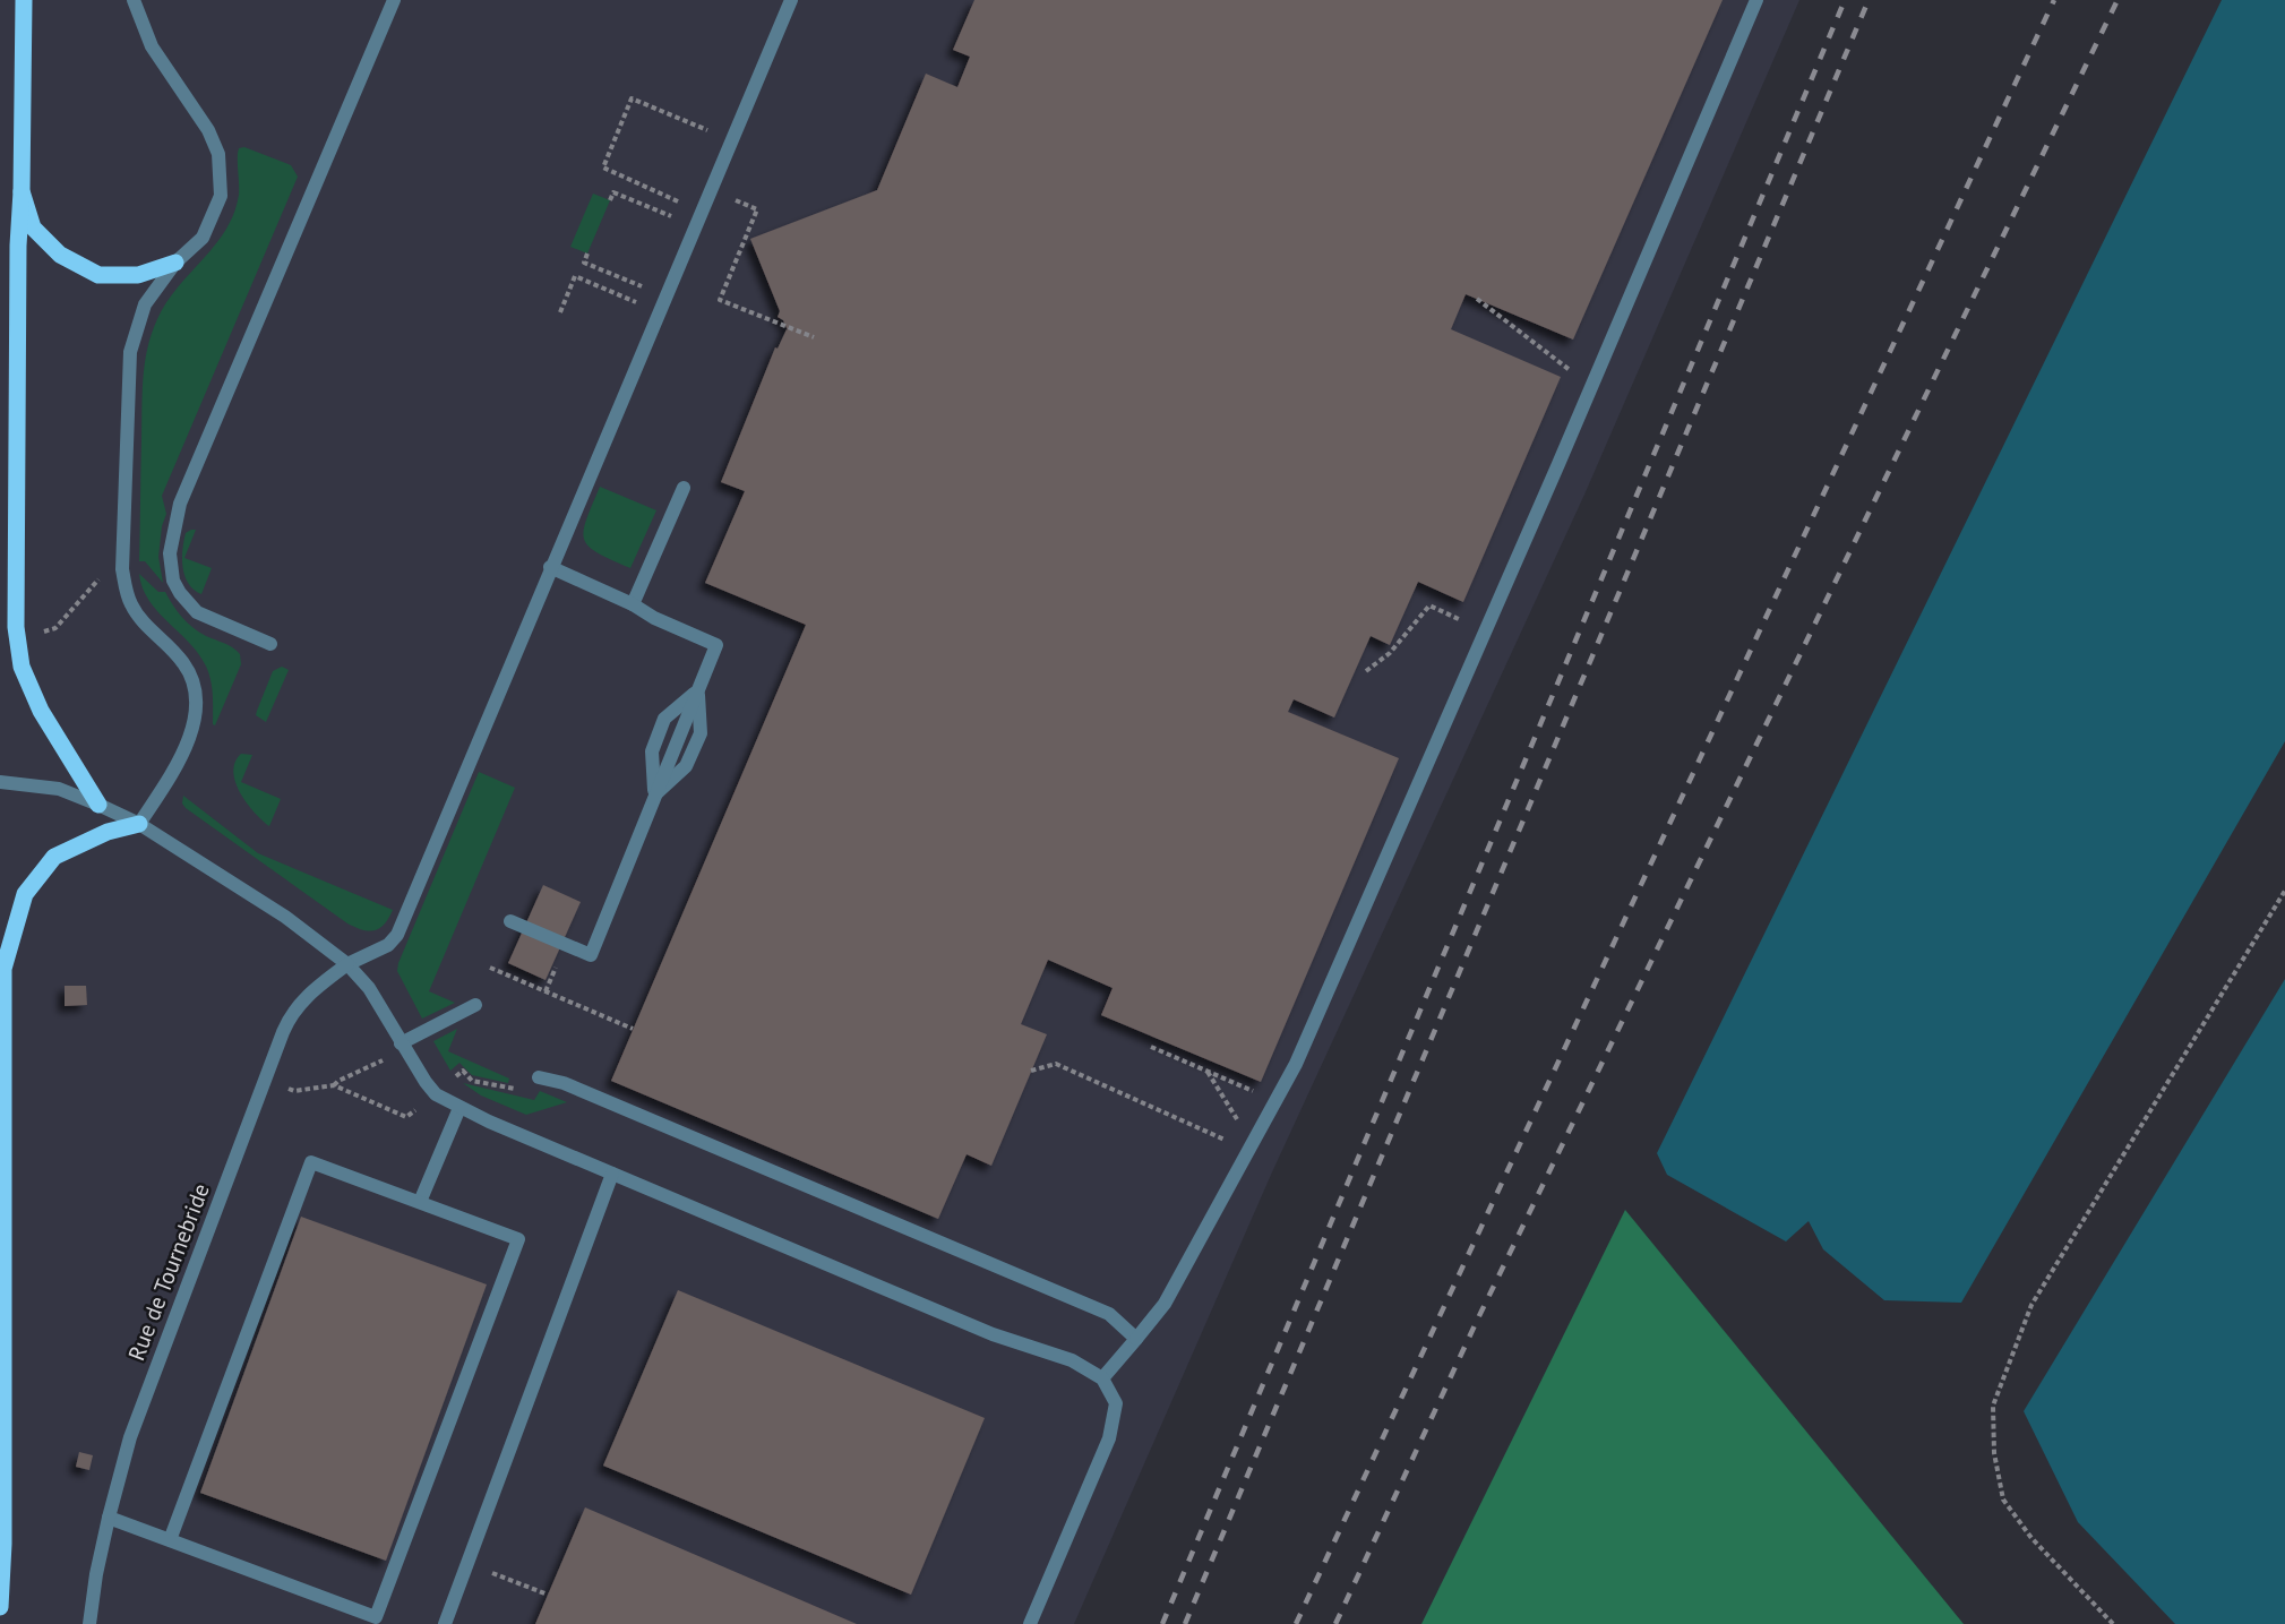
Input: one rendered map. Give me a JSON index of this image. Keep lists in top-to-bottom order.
{
  "streets": {
    "street": ["Rue de Tournebride"]
  }
}
